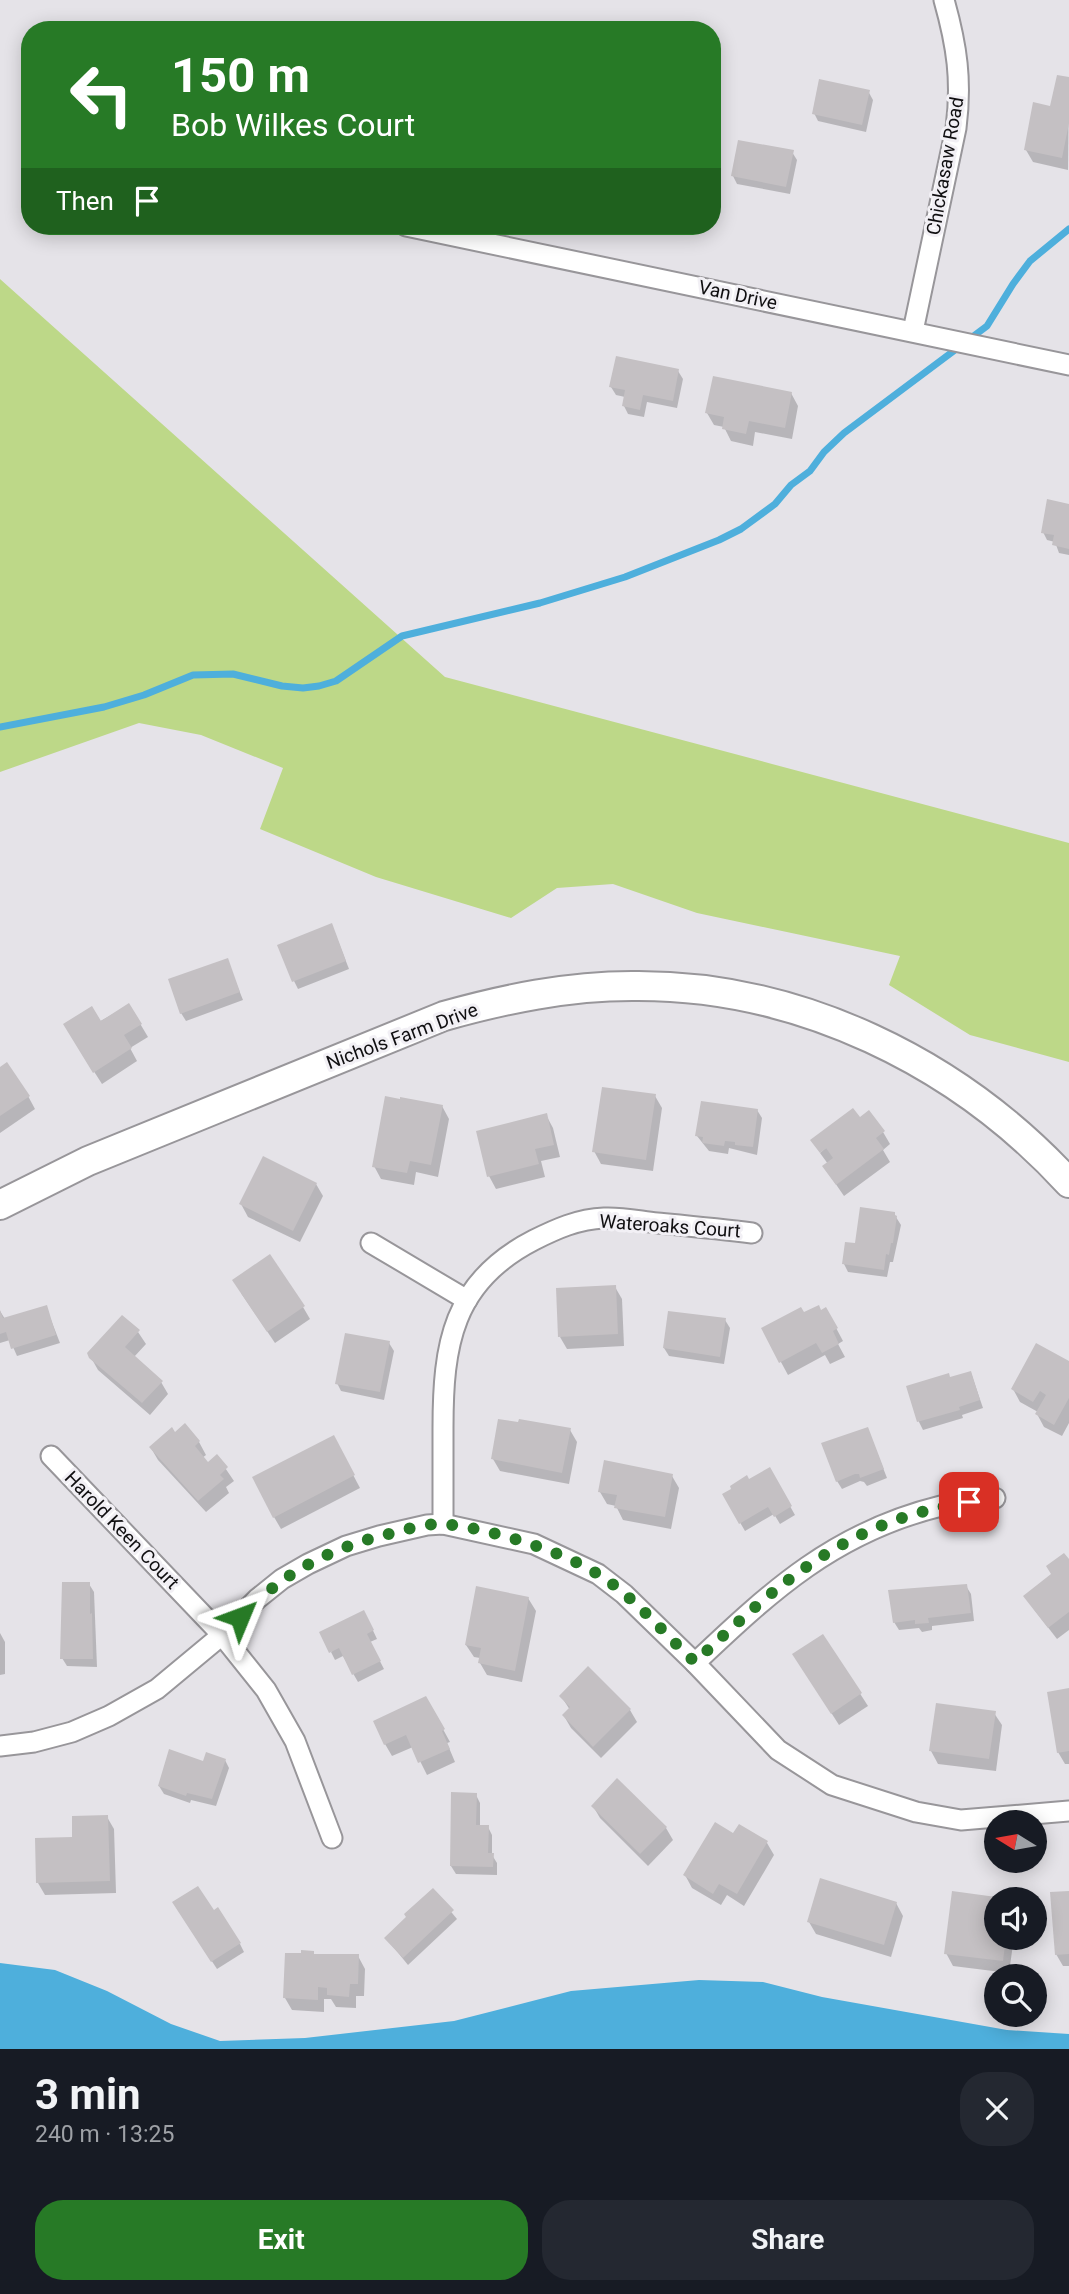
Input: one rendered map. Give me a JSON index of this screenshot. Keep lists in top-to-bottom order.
{
  "streets": {
    "street": [
      "Chickasaw Road",
      "Van Drive",
      "Nichols Farm Drive",
      "Wateroaks Court",
      "Harold Keen Court"
    ]
  },
  "crossings": [
    ["Chickasaw Road", "Van Drive"]
  ],
  "north": "left",
  "page": {
    "turn": ["150 m", "Bob Wilkes Court"],
    "then": "Then",
    "heading": ["3 min", "240 m · 13:25"],
    "buttons": ["Exit", "Share"]
  }
}
